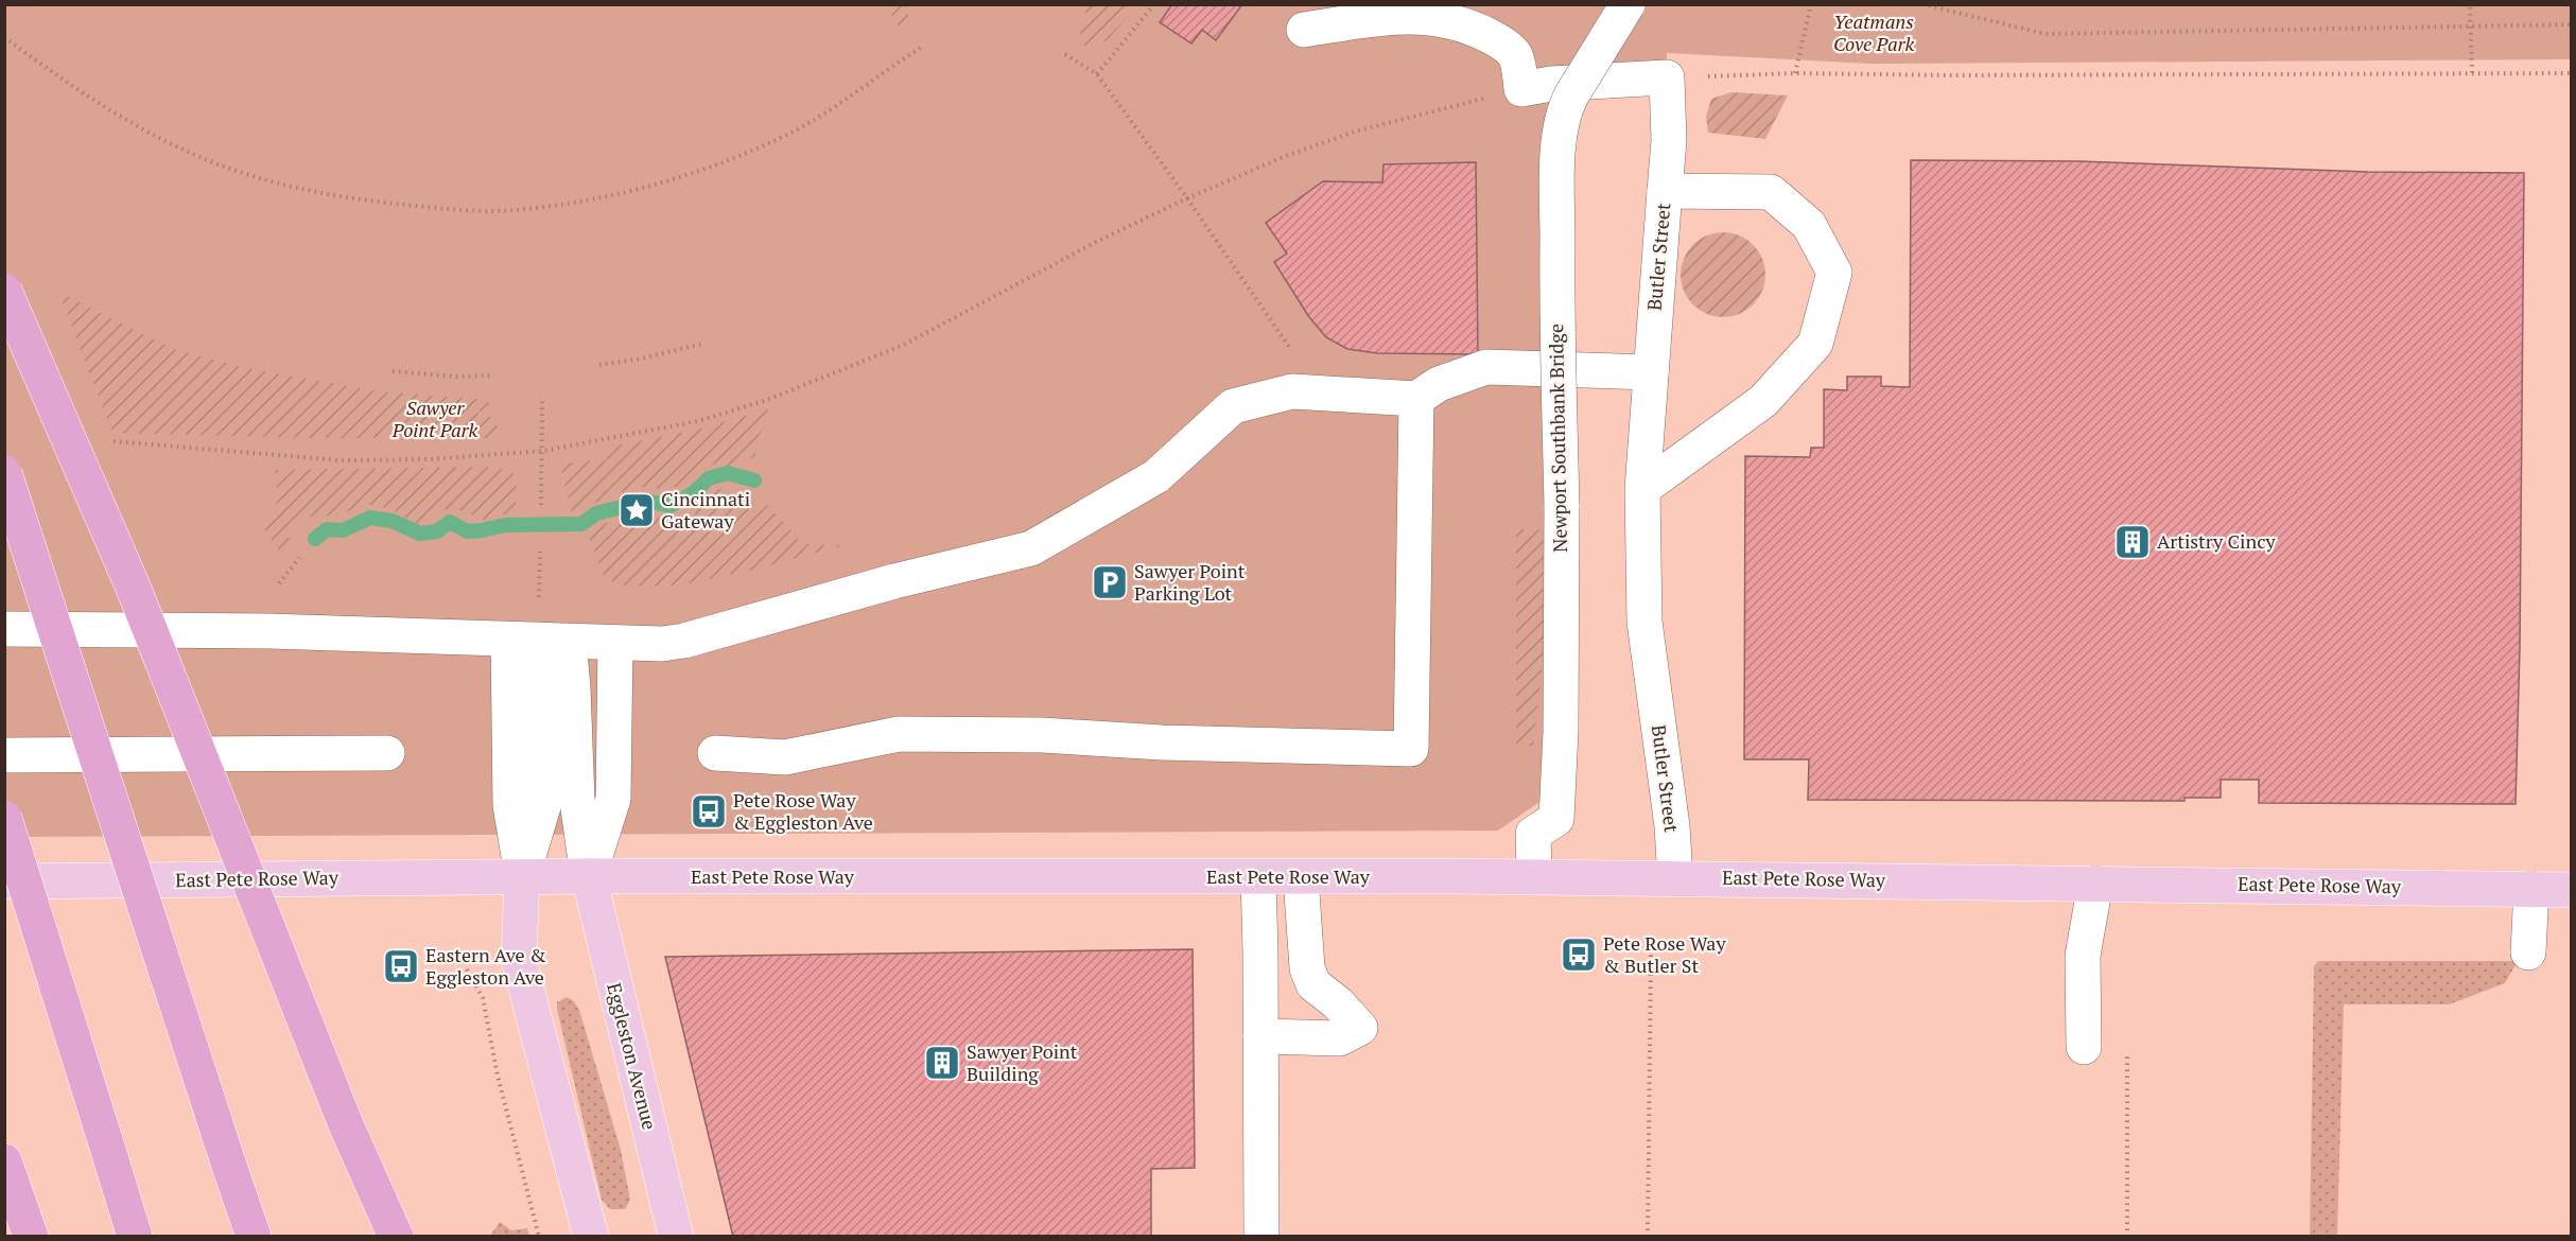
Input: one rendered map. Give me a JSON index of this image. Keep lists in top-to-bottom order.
{
  "streets": {
    "main road": ["East Pete Rose Way", "Eggleston Avenue"],
    "street": ["Butler Street", "Newport Southbank Bridge"]
  },
  "crossings": [
    ["Butler Street", "East Pete Rose Way"],
    ["Newport Southbank Bridge", "East Pete Rose Way"],
    ["East Pete Rose Way", "Eggleston Avenue"]
  ],
  "parks": ["Yeatmans Cove Park", "Sawyer Point Park"],
  "places": {
    "place": ["Cincinnati Gateway"],
    "building": ["Artistry Cincy", "Sawyer Point Building"],
    "parking": ["Sawyer Point Parking Lot"],
    "bus stop": ["Pete Rose Way & Eggleston Ave", "Pete Rose Way & Butler St", "Eastern Ave & Eggleston Ave"]
  }
}
